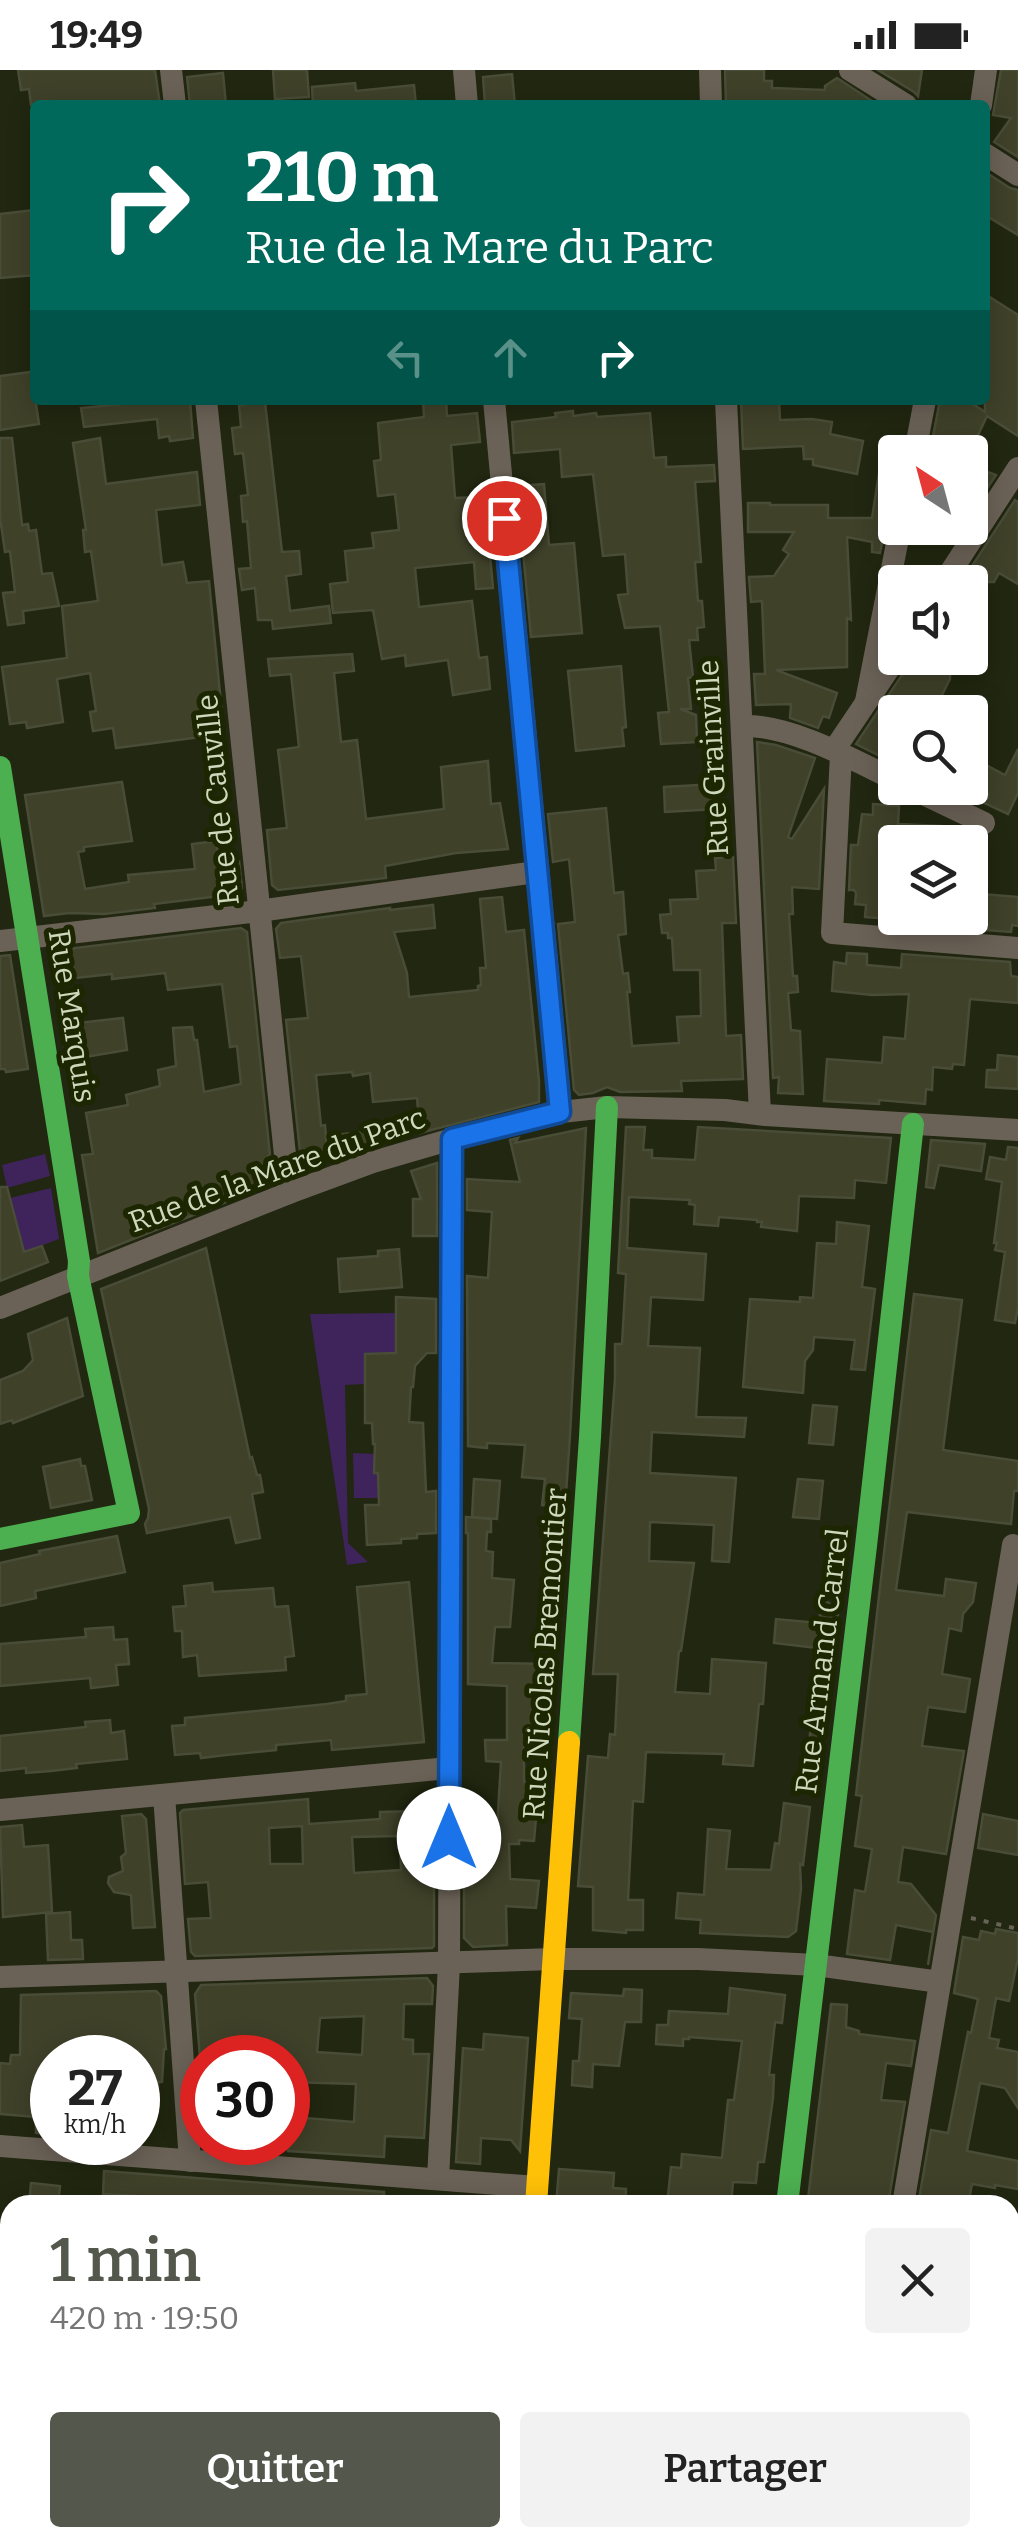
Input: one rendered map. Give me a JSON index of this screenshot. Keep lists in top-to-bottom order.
{
  "streets": {
    "street": [
      "Rue Grainville",
      "Rue de Cauville",
      "Rue Marquis",
      "Rue de la Mare du Parc",
      "Rue Nicolas Bremontier",
      "Rue Armand Carrel"
    ]
  },
  "crossings": [
    ["Rue Grainville", "Rue de la Mare du Parc"],
    ["Rue de Cauville", "Rue de la Mare du Parc"],
    ["Rue Marquis", "Rue de la Mare du Parc"],
    ["Rue de la Mare du Parc", "Rue Nicolas Bremontier"],
    ["Rue de la Mare du Parc", "Rue Armand Carrel"]
  ],
  "north": "top left",
  "page": {
    "status": "19:49",
    "turn": ["210 m", "Rue de la Mare du Parc"],
    "speed": "27 km/h",
    "limit": "30",
    "heading": ["1 min", "420 m · 19:50"],
    "buttons": ["Quitter", "Partager"]
  }
}
